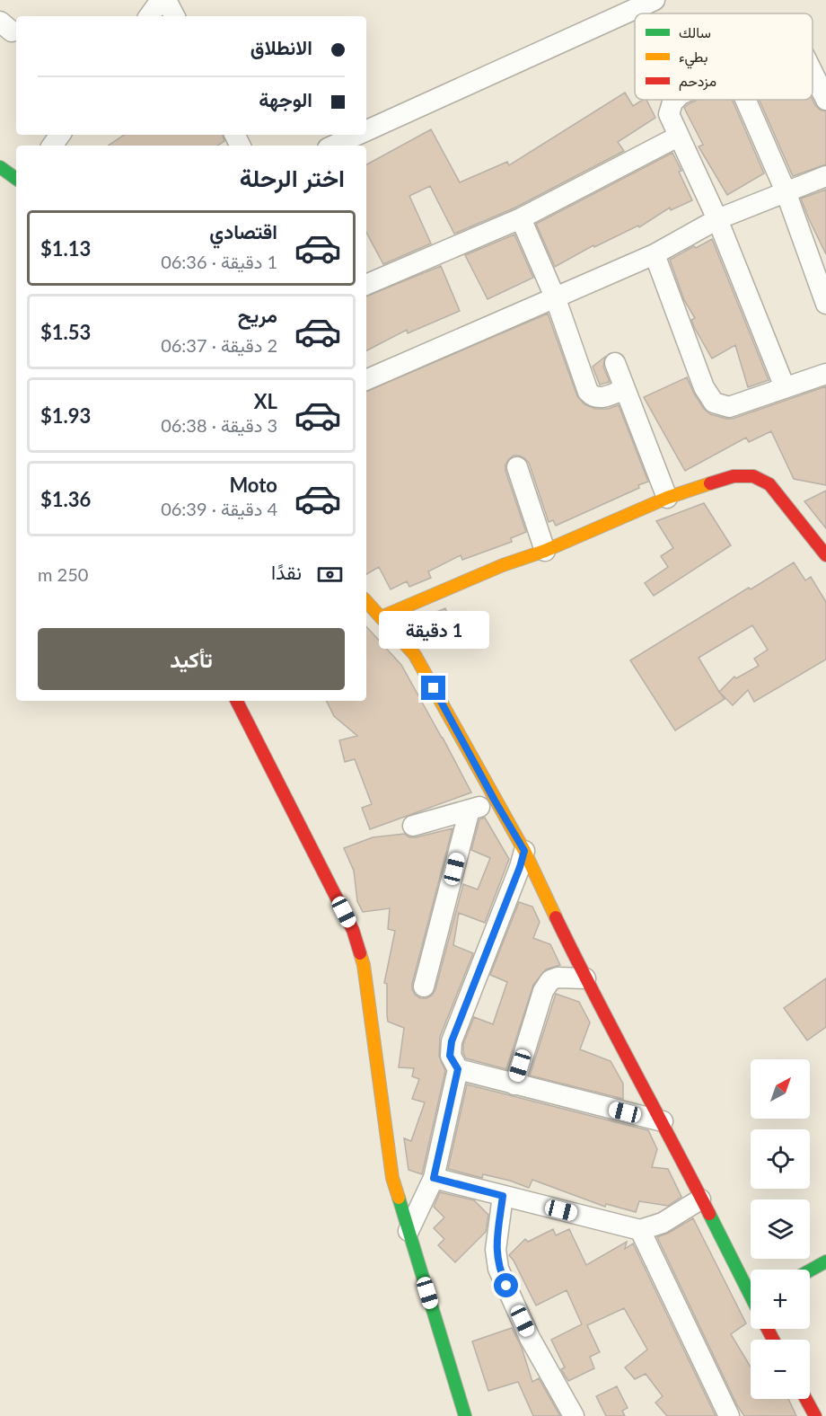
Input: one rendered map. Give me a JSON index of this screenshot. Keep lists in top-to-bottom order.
{
  "legend": ["سالك", "بطيء", "مزدحم"],
  "north": "top right",
  "page": {
    "banner": ["الانطلاق", "الوجهة"],
    "heading": "اختر الرحلة",
    "list": [
      {
        "name": "اقتصادي",
        "note": "1 دقيقة · 06:36",
        "value": "$1.13"
      },
      {
        "name": "مريح",
        "note": "2 دقيقة · 06:37",
        "value": "$1.53"
      },
      {
        "name": "XL",
        "note": "3 دقيقة · 06:38",
        "value": "$1.93"
      },
      {
        "name": "Moto",
        "note": "4 دقيقة · 06:39",
        "value": "$1.36"
      }
    ],
    "pay": ["نقدًا", "250 m"],
    "bubble": "1 دقيقة",
    "buttons": "تأكيد",
    "map_buttons": ["+", "−"]
  }
}
